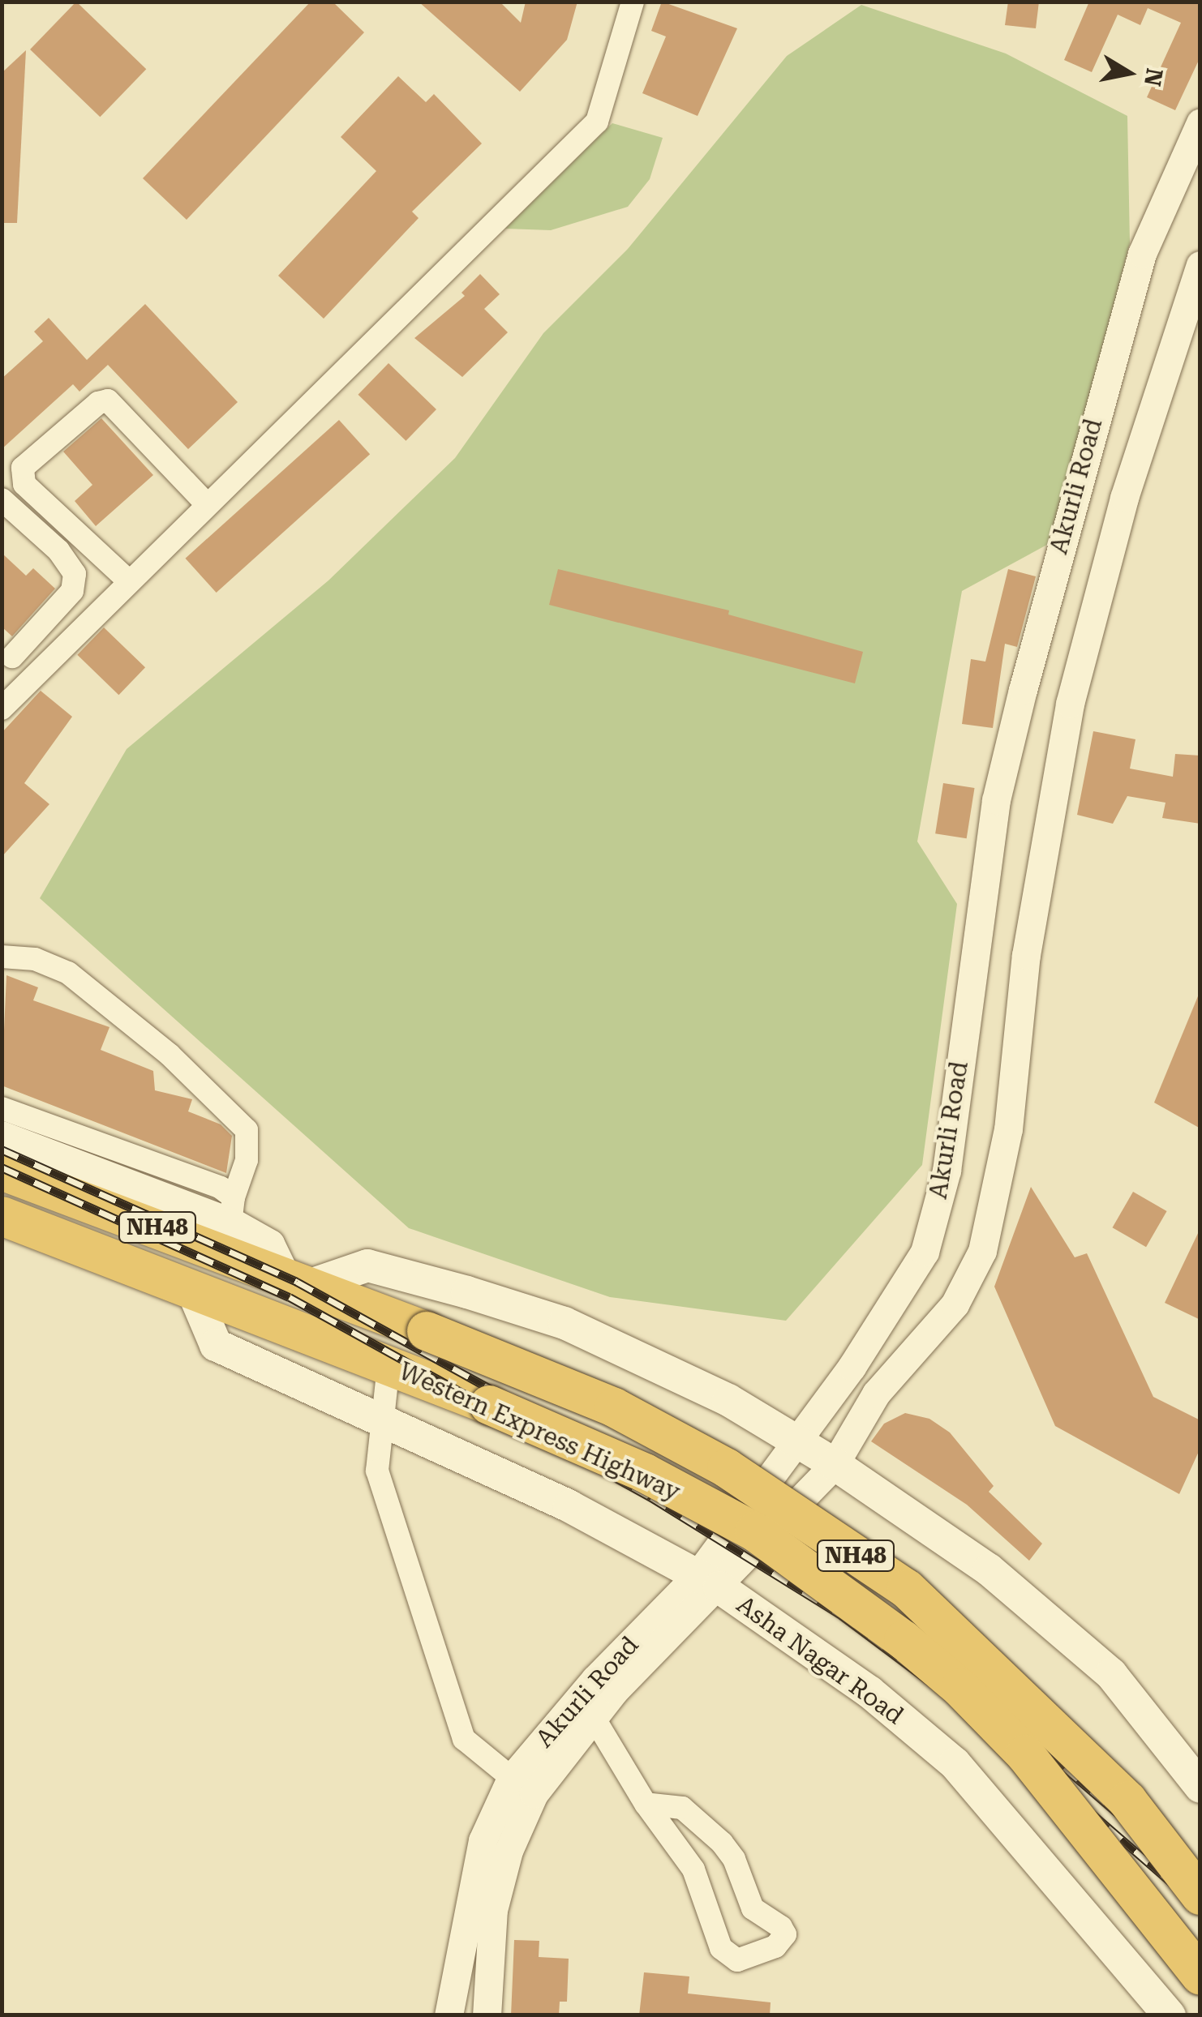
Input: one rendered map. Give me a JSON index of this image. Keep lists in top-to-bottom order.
{
  "streets": {
    "highway": ["NH48", "Western Express Highway"],
    "main road": ["Asha Nagar Road"],
    "street": ["Akurli Road"]
  },
  "crossings": [
    ["Akurli Road", "Asha Nagar Road"],
    ["Western Express Highway", "Asha Nagar Road"]
  ],
  "north": "right"
}
